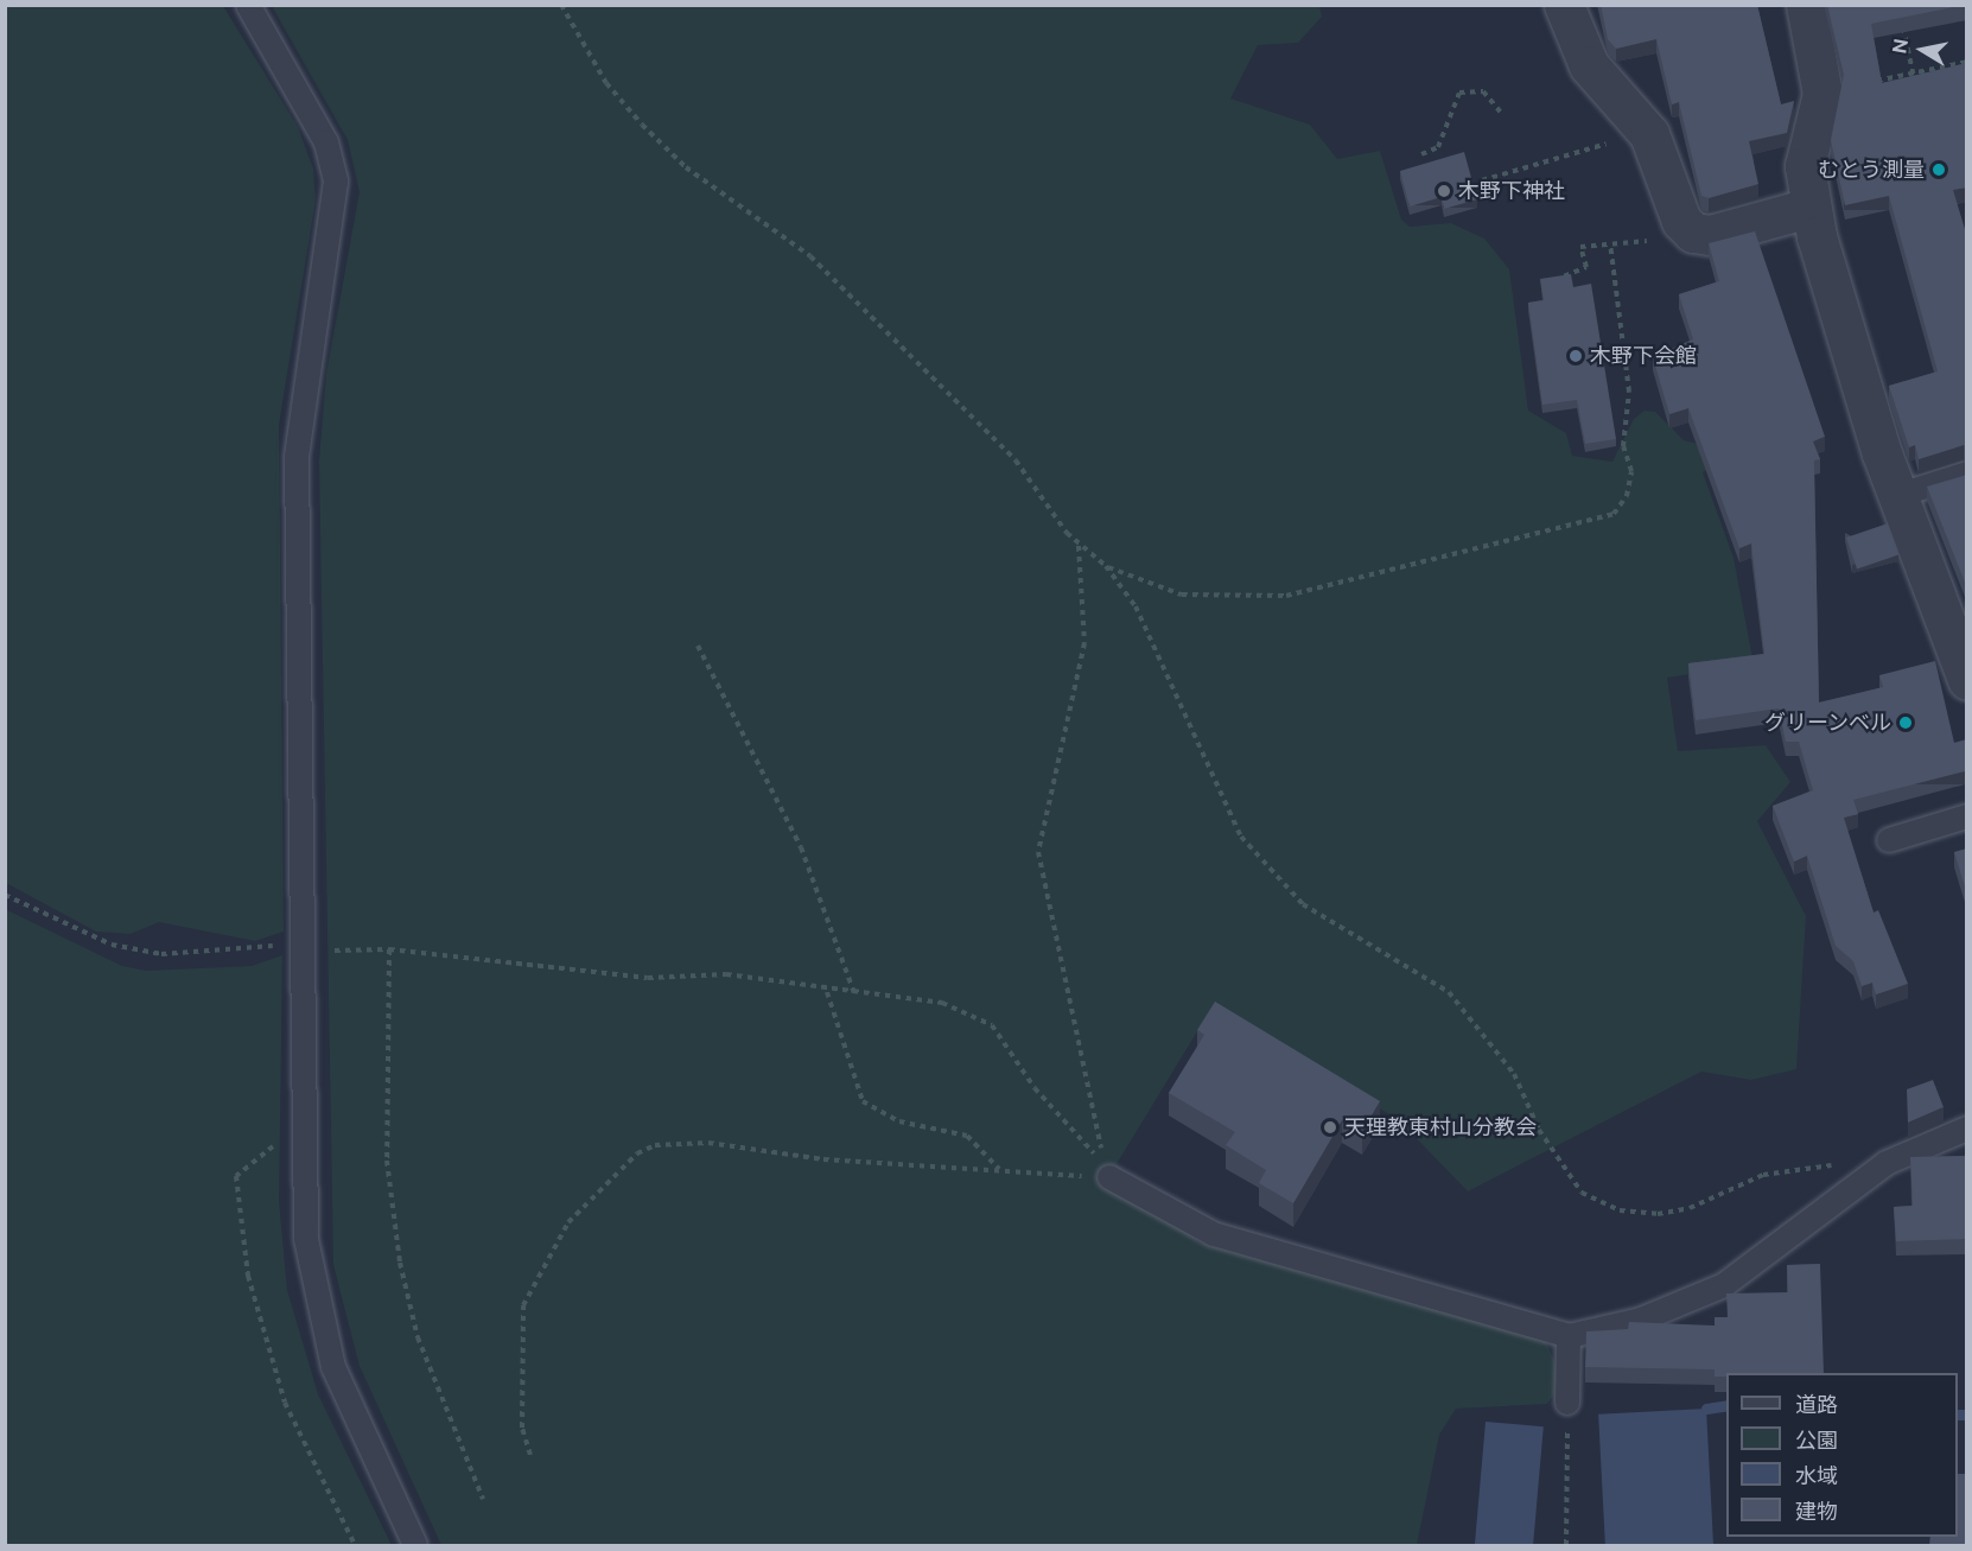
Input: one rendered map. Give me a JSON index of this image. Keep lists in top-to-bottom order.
{
  "places": [
    "むとう測量",
    "木野下神社",
    "木野下会館",
    "グリーンベル",
    "天理教東村山分教会"
  ],
  "legend": [
    "道路",
    "公園",
    "水域",
    "建物"
  ],
  "north": "left"
}
